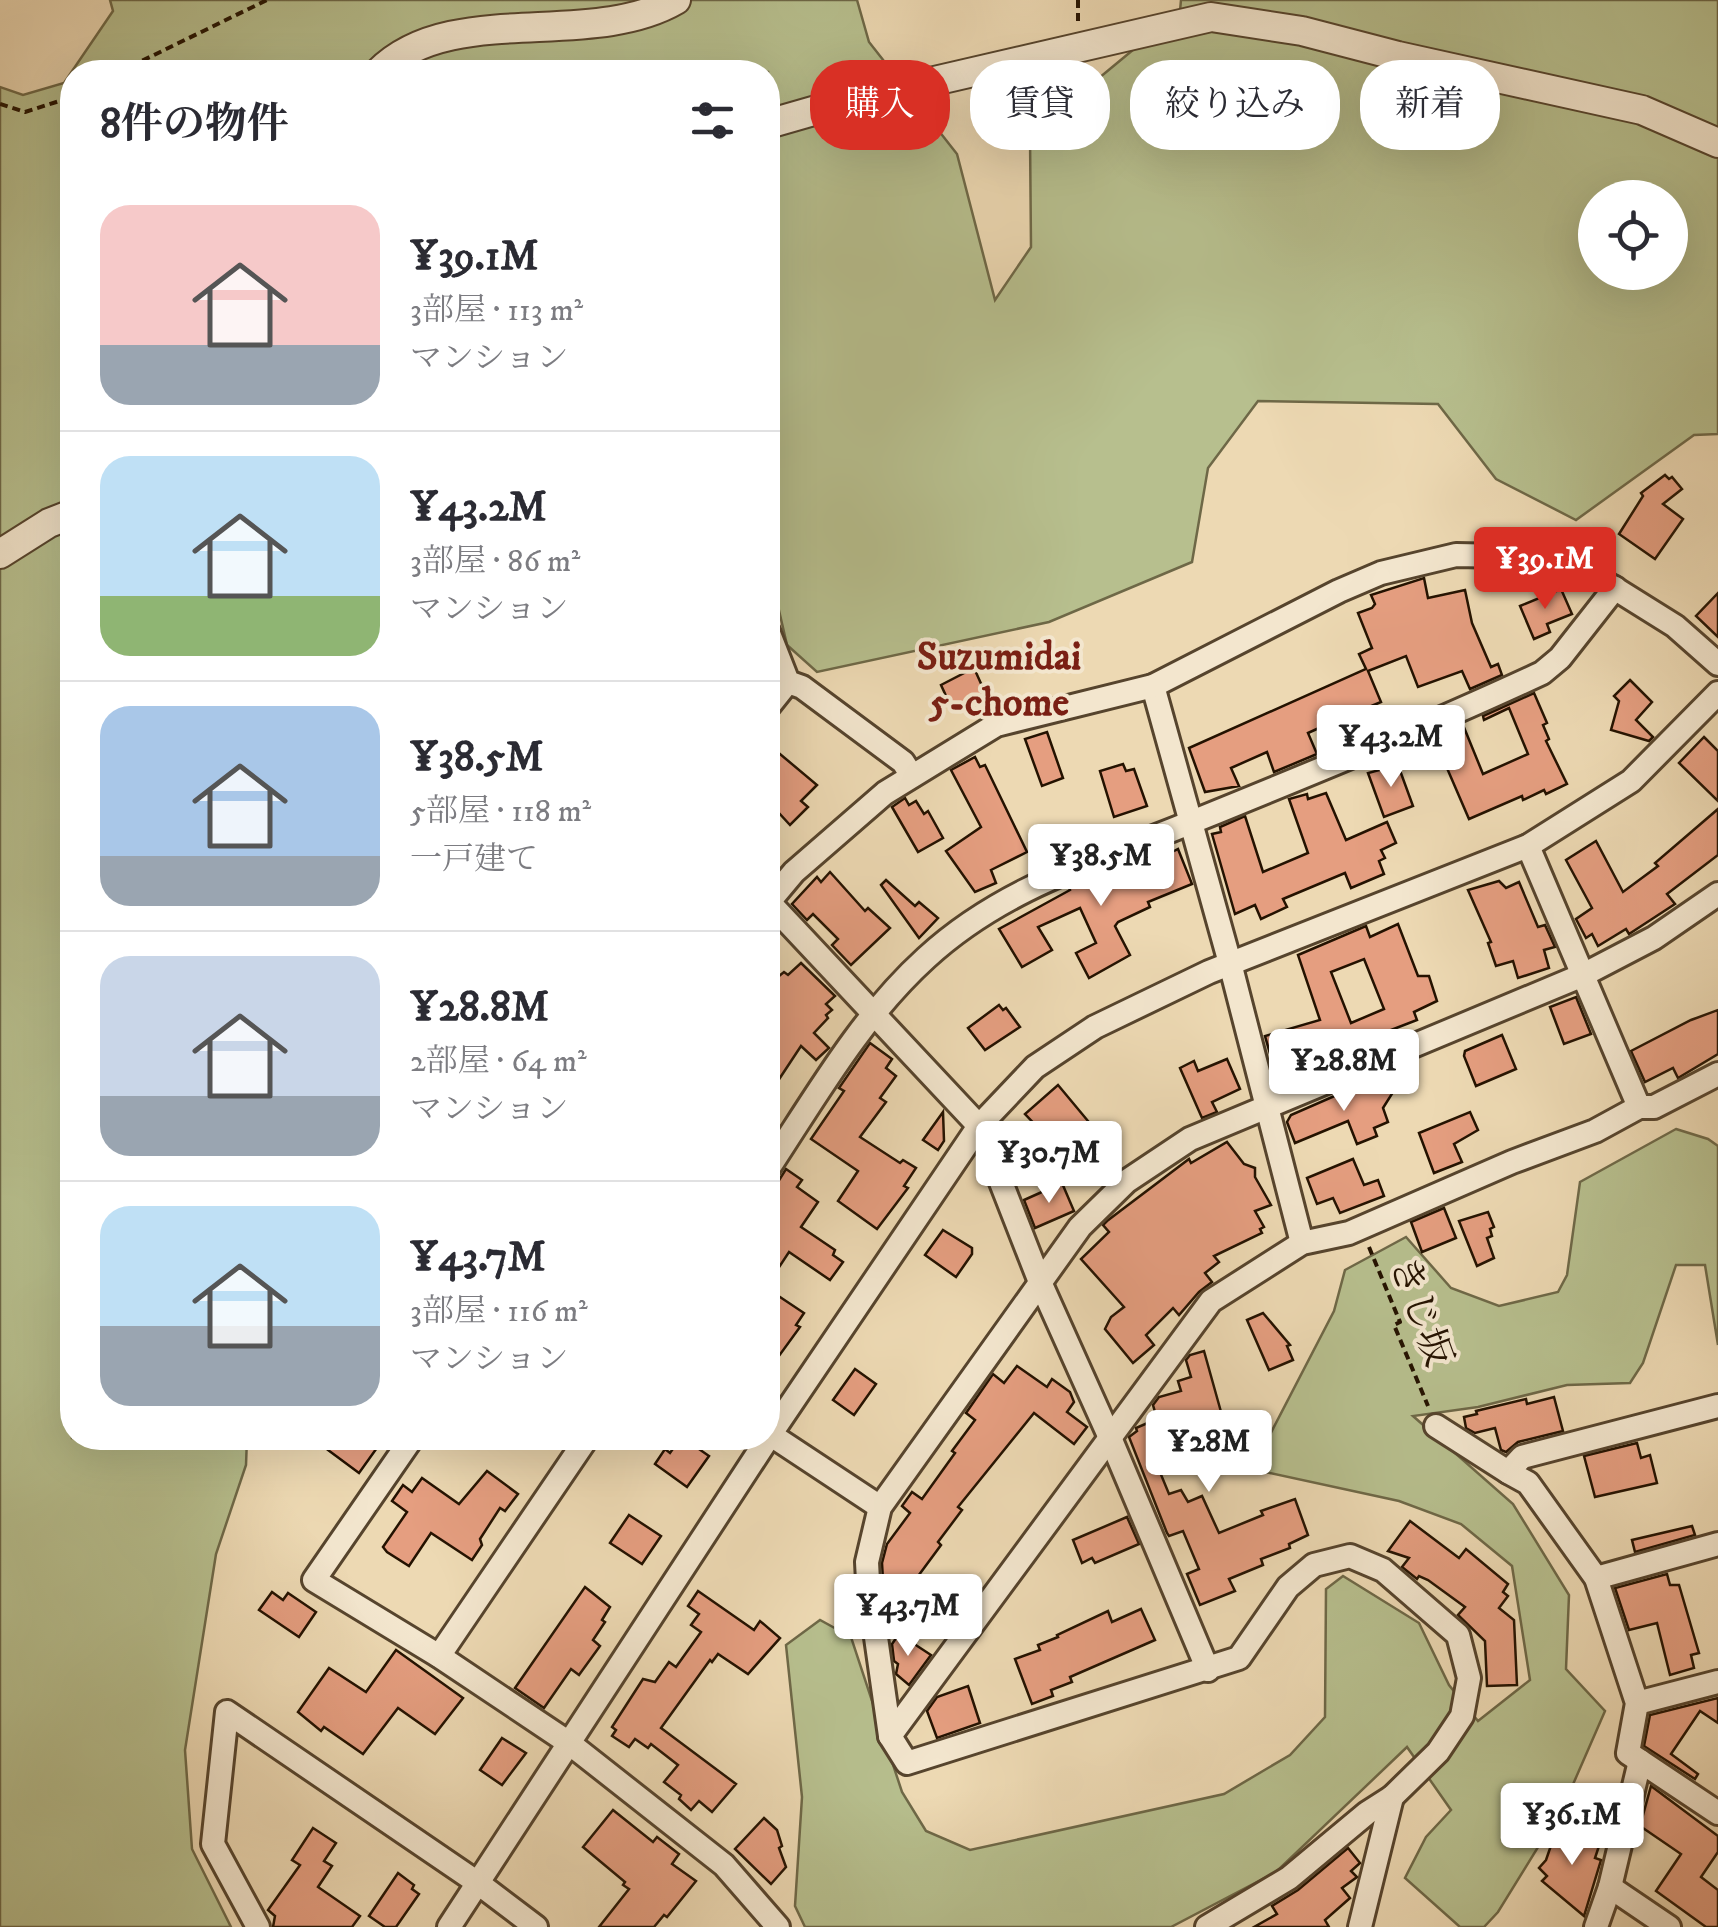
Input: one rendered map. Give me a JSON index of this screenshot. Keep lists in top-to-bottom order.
{
  "streets": {
    "path": ["きじ坂"]
  },
  "districts": ["Suzumidai 5-chome"],
  "page": {
    "chip": [
      "購入",
      "賃貸",
      "絞り込み",
      "新着"
    ],
    "heading": "8件の物件",
    "list": [
      {
        "name": "¥39.1M",
        "note": "3部屋 · 113 m² · マンション"
      },
      {
        "name": "¥43.2M",
        "note": "3部屋 · 86 m² · マンション"
      },
      {
        "name": "¥38.5M",
        "note": "5部屋 · 118 m² · 一戸建て"
      },
      {
        "name": "¥28.8M",
        "note": "2部屋 · 64 m² · マンション"
      },
      {
        "name": "¥43.7M",
        "note": "3部屋 · 116 m² · マンション"
      }
    ],
    "price": [
      "¥39.1M",
      "¥43.2M",
      "¥38.5M",
      "¥28.8M",
      "¥30.7M",
      "¥28M",
      "¥43.7M",
      "¥36.1M"
    ]
  }
}
